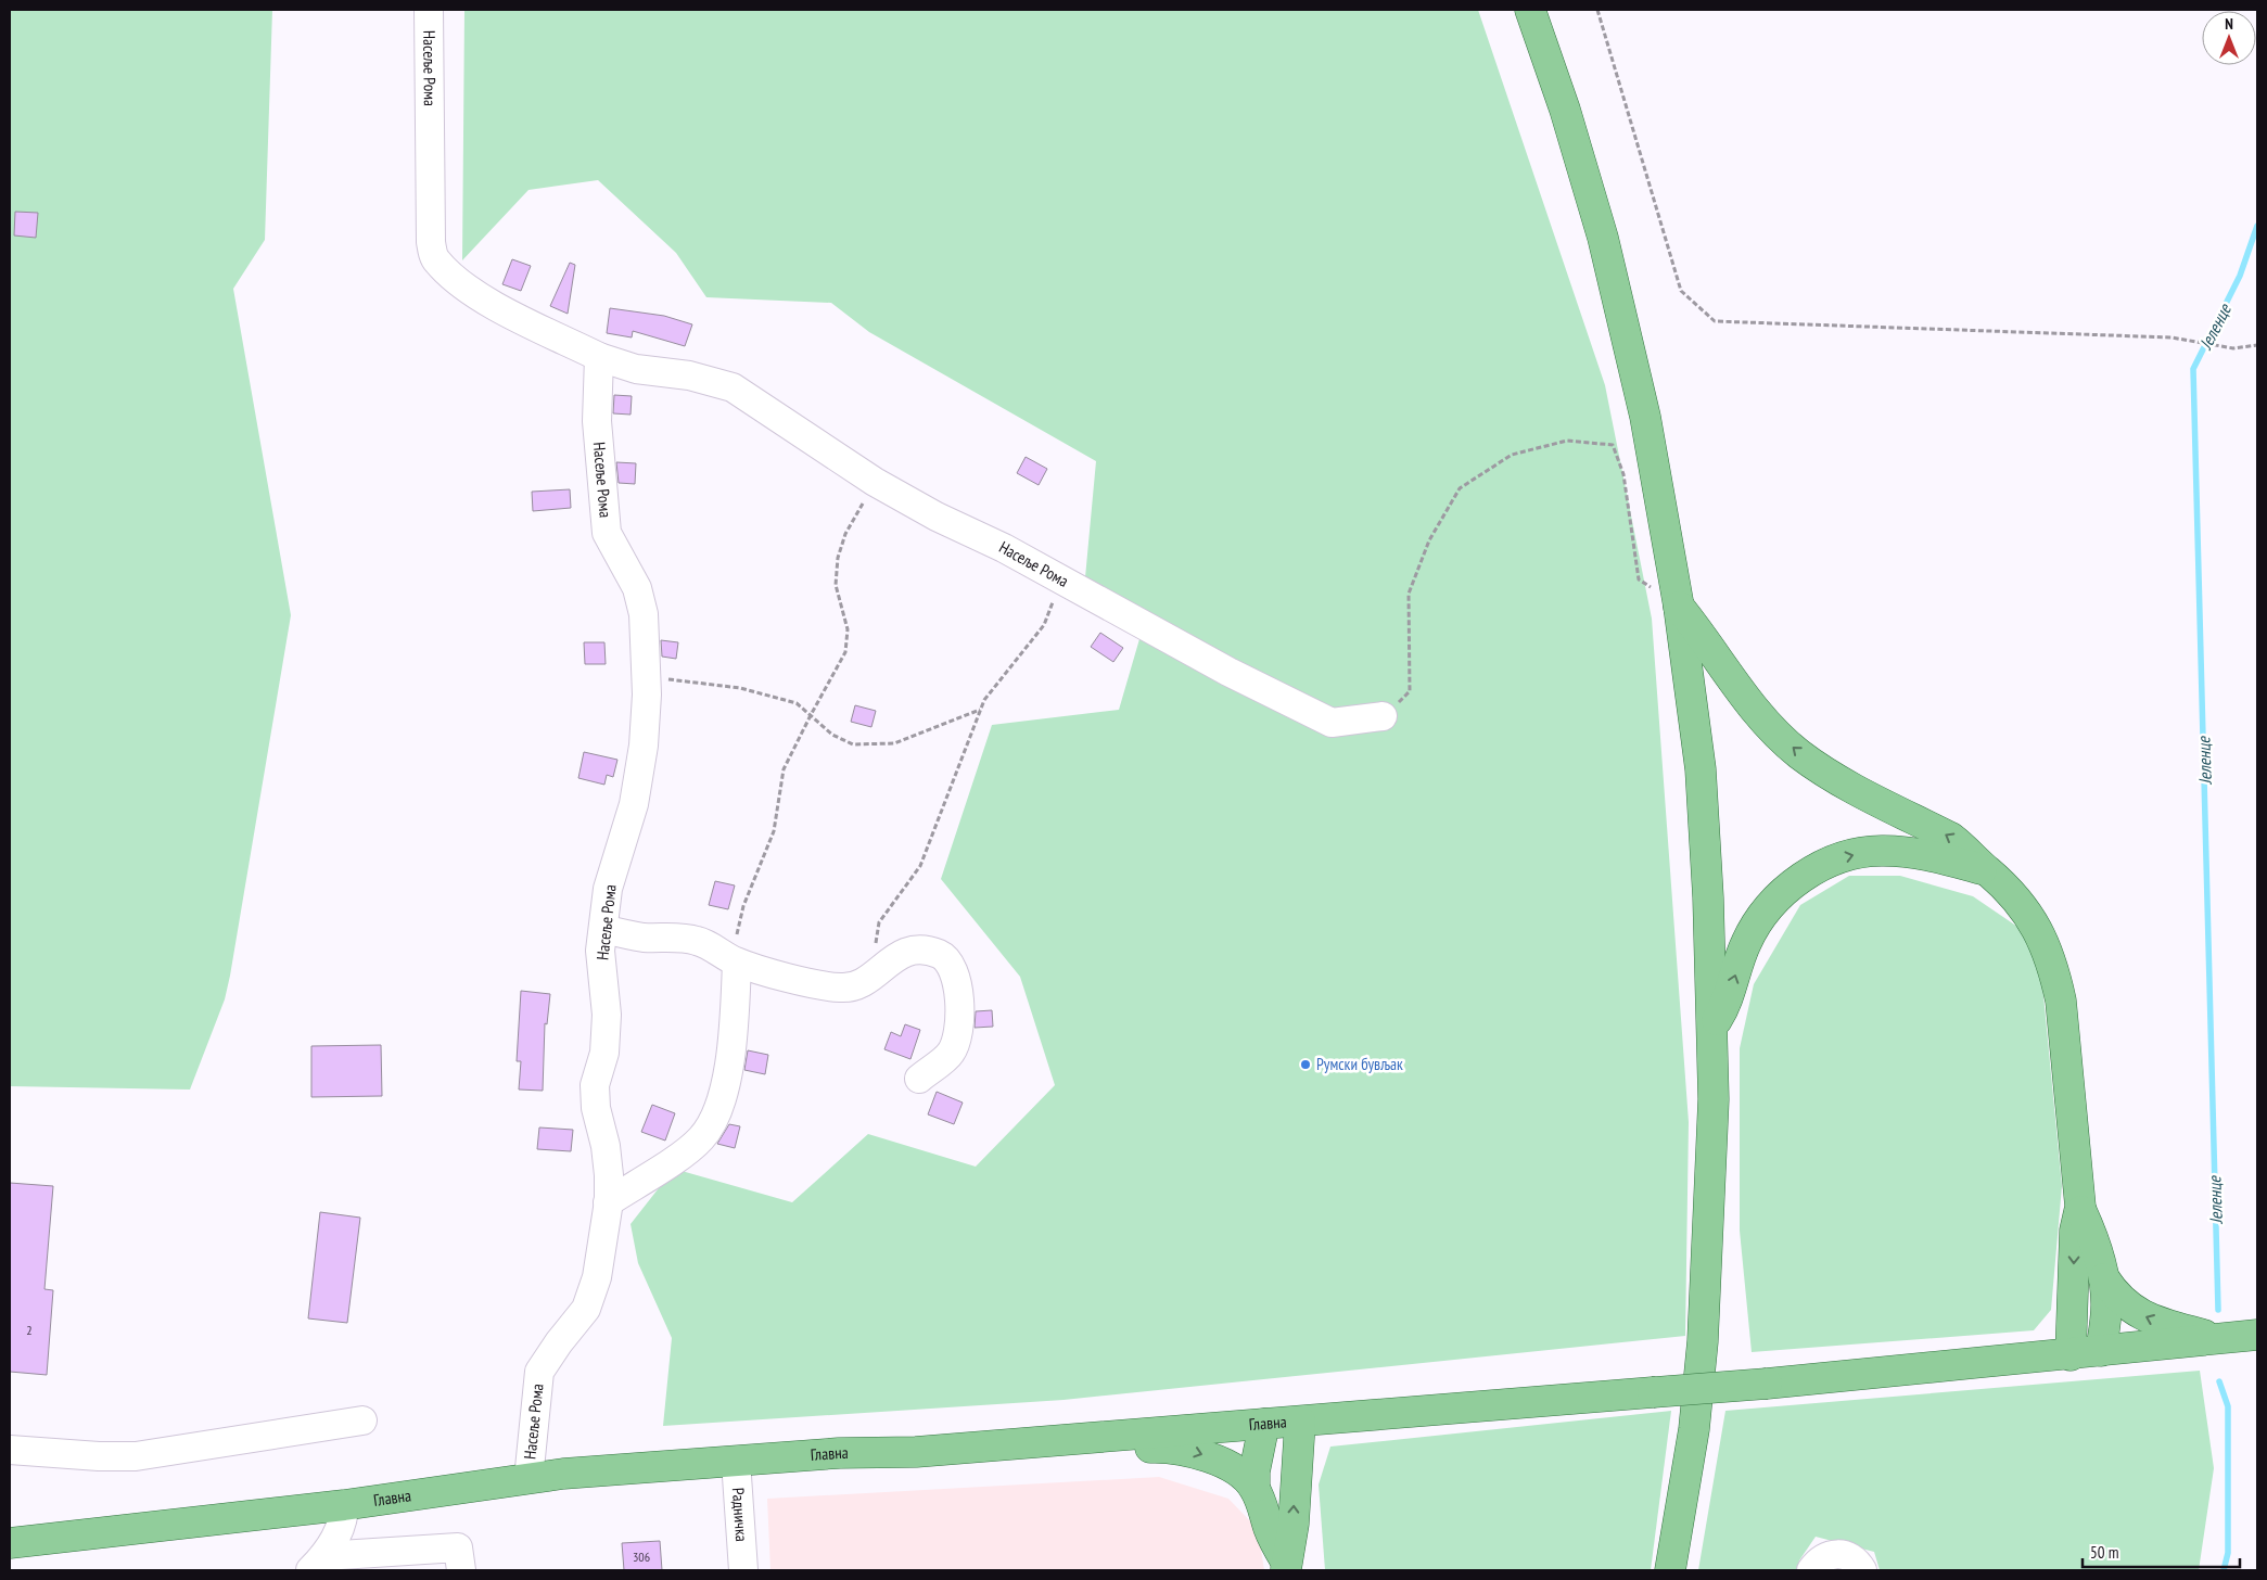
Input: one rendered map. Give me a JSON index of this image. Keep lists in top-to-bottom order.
{
  "streets": {
    "main road": ["Главна"],
    "street": ["Насеље Рома", "Радничка"]
  },
  "crossings": [
    ["Насеље Рома", "Главна"],
    ["Главна", "Радничка"]
  ],
  "water": ["Јеленце"],
  "places": ["Румски бувљак"],
  "house_numbers": ["2", "306"],
  "scale_bar": "50 m",
  "north": "top"
}
